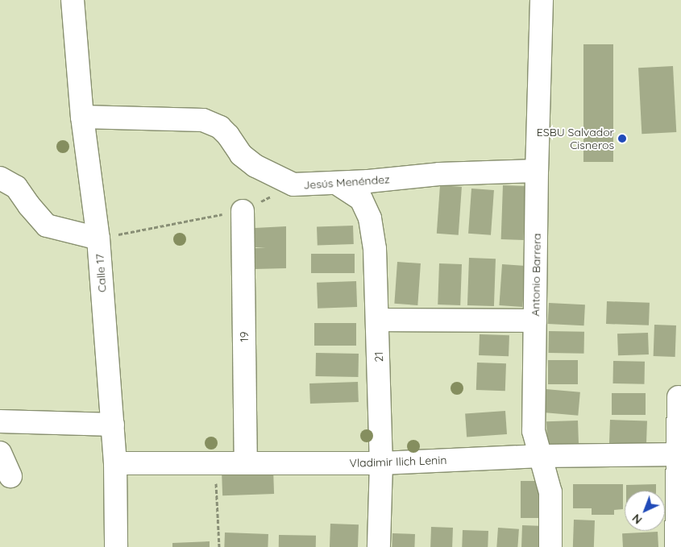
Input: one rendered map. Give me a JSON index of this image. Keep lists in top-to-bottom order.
{
  "streets": {
    "street": [
      "Jesús Menéndez",
      "Calle 17",
      "Antonio Barrera",
      "19",
      "21",
      "Vladimir Ilich Lenin"
    ]
  },
  "crossings": [
    ["Jesús Menéndez", "Calle 17"],
    ["Jesús Menéndez", "Antonio Barrera"],
    ["Jesús Menéndez", "21"],
    ["Calle 17", "Vladimir Ilich Lenin"],
    ["Antonio Barrera", "Vladimir Ilich Lenin"],
    ["19", "Vladimir Ilich Lenin"],
    ["21", "Vladimir Ilich Lenin"]
  ],
  "places": ["ESBU Salvador Cisneros"],
  "north": "bottom left"
}
